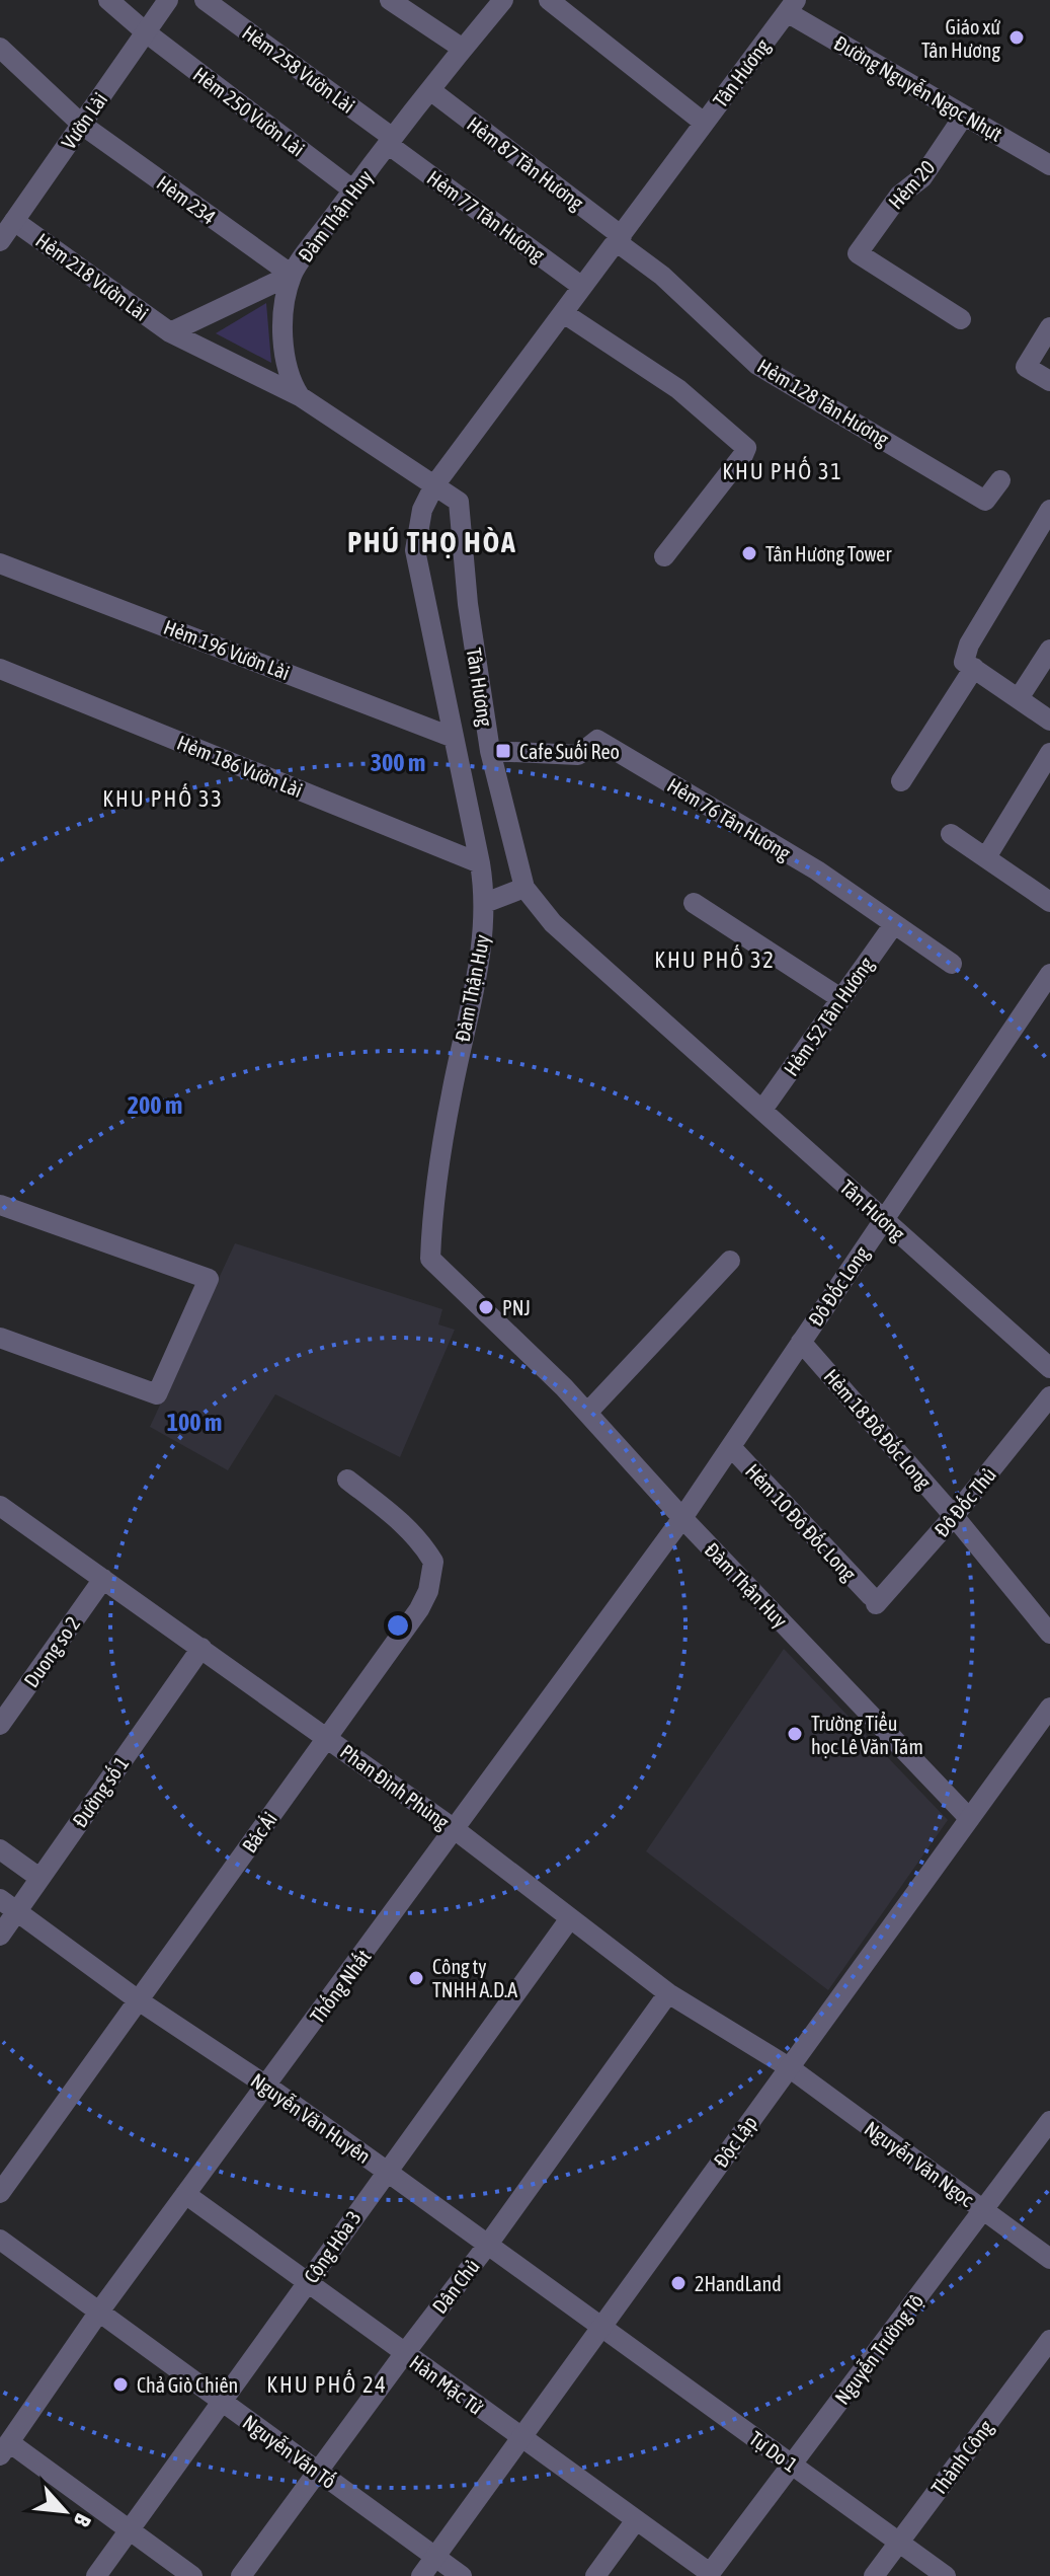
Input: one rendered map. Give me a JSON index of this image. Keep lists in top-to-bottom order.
{
  "streets": {
    "street": [
      "Hẻm 258 Vườn Lài",
      "Tân Hương",
      "Đường Nguyễn Ngọc Nhựt",
      "Hẻm 250 Vườn Lài",
      "Vườn Lài",
      "Hẻm 87 Tân Hương",
      "Hẻm 20",
      "Hèm 234",
      "Đàm Thận Huy",
      "Hẻm 77 Tân Hương",
      "Hẻm 218 Vườn Lài",
      "Hẻm 128 Tân Hương",
      "Hẻm 196 Vườn Lài",
      "Hẻm 186 Vườn Lài",
      "Hẻm 76 Tân Hương",
      "Hẻm 52 Tân Hương",
      "Đô Đốc Long",
      "Hẻm 18 Đô Đốc Long",
      "Đô Đốc Thủ",
      "Hẻm 10 Đô Đốc Long",
      "Duong so 2",
      "Phan Đình Phùng",
      "Đường số 1",
      "Bác Ái",
      "Thống Nhất",
      "Nguyễn Văn Huyên",
      "Độc Lập",
      "Nguyễn Văn Ngọc",
      "Cộng Hòa 3",
      "Dân Chủ",
      "Nguyễn Trường Tộ",
      "Hàn Mặc Tử",
      "Nguyễn Văn Tố",
      "Tự Do 1",
      "Thành Công"
    ]
  },
  "crossings": [
    ["Hẻm 258 Vườn Lài", "Đàm Thận Huy"],
    ["Hẻm 258 Vườn Lài", "Hẻm 77 Tân Hương"],
    ["Tân Hương", "Đường Nguyễn Ngọc Nhựt"],
    ["Tân Hương", "Hẻm 87 Tân Hương"],
    ["Tân Hương", "Đàm Thận Huy"],
    ["Tân Hương", "Hẻm 77 Tân Hương"],
    ["Tân Hương", "Hẻm 128 Tân Hương"],
    ["Tân Hương", "Hẻm 76 Tân Hương"],
    ["Tân Hương", "Hẻm 52 Tân Hương"],
    ["Tân Hương", "Đô Đốc Long"],
    ["Đường Nguyễn Ngọc Nhựt", "Hẻm 20"],
    ["Hẻm 250 Vườn Lài", "Vườn Lài"],
    ["Hẻm 250 Vườn Lài", "Đàm Thận Huy"],
    ["Vườn Lài", "Hèm 234"],
    ["Vườn Lài", "Hẻm 218 Vườn Lài"],
    ["Hẻm 87 Tân Hương", "Đàm Thận Huy"],
    ["Hẻm 87 Tân Hương", "Hẻm 128 Tân Hương"],
    ["Hèm 234", "Đàm Thận Huy"],
    ["Hèm 234", "Hẻm 218 Vườn Lài"],
    ["Đàm Thận Huy", "Hẻm 77 Tân Hương"],
    ["Đàm Thận Huy", "Hẻm 218 Vườn Lài"],
    ["Đàm Thận Huy", "Hẻm 196 Vườn Lài"],
    ["Đàm Thận Huy", "Hẻm 186 Vườn Lài"],
    ["Đàm Thận Huy", "Đô Đốc Long"],
    ["Đàm Thận Huy", "Thống Nhất"],
    ["Đàm Thận Huy", "Độc Lập"],
    ["Hẻm 76 Tân Hương", "Hẻm 52 Tân Hương"],
    ["Đô Đốc Long", "Hẻm 18 Đô Đốc Long"],
    ["Đô Đốc Long", "Hẻm 10 Đô Đốc Long"],
    ["Đô Đốc Long", "Thống Nhất"],
    ["Hẻm 18 Đô Đốc Long", "Đô Đốc Thủ"],
    ["Đô Đốc Thủ", "Hẻm 10 Đô Đốc Long"],
    ["Duong so 2", "Phan Đình Phùng"],
    ["Phan Đình Phùng", "Đường số 1"],
    ["Phan Đình Phùng", "Bác Ái"],
    ["Phan Đình Phùng", "Thống Nhất"],
    ["Phan Đình Phùng", "Độc Lập"],
    ["Phan Đình Phùng", "Nguyễn Văn Ngọc"],
    ["Phan Đình Phùng", "Cộng Hòa 3"],
    ["Phan Đình Phùng", "Dân Chủ"],
    ["Đường số 1", "Nguyễn Văn Huyên"],
    ["Bác Ái", "Nguyễn Văn Huyên"],
    ["Thống Nhất", "Nguyễn Văn Huyên"],
    ["Thống Nhất", "Hàn Mặc Tử"],
    ["Thống Nhất", "Nguyễn Văn Tố"],
    ["Nguyễn Văn Huyên", "Độc Lập"],
    ["Nguyễn Văn Huyên", "Cộng Hòa 3"],
    ["Nguyễn Văn Huyên", "Dân Chủ"],
    ["Nguyễn Văn Huyên", "Tự Do 1"],
    ["Độc Lập", "Nguyễn Văn Ngọc"],
    ["Độc Lập", "Hàn Mặc Tử"],
    ["Độc Lập", "Nguyễn Văn Tố"],
    ["Độc Lập", "Tự Do 1"],
    ["Nguyễn Văn Ngọc", "Nguyễn Trường Tộ"],
    ["Cộng Hòa 3", "Hàn Mặc Tử"],
    ["Cộng Hòa 3", "Nguyễn Văn Tố"],
    ["Dân Chủ", "Hàn Mặc Tử"],
    ["Dân Chủ", "Nguyễn Văn Tố"],
    ["Nguyễn Trường Tộ", "Hàn Mặc Tử"],
    ["Nguyễn Trường Tộ", "Tự Do 1"],
    ["Tự Do 1", "Thành Công"]
  ],
  "districts": [
    "KHU PHỐ 31",
    "PHÚ THỌ HÒA",
    "KHU PHỐ 33",
    "KHU PHỐ 32",
    "KHU PHỐ 24"
  ],
  "places": {
    "other": [
      "Giáo xứ Tân Hương",
      "Tân Hương Tower",
      "PNJ",
      "Trường Tiểu học Lê Văn Tám",
      "Công ty TNHH A.D.A",
      "2HandLand",
      "Chả Giò Chiên"
    ],
    "transit": ["Cafe Suối Reo"]
  },
  "north": "bottom right",
  "rings": ["300 m", "200 m", "100 m"]
}
